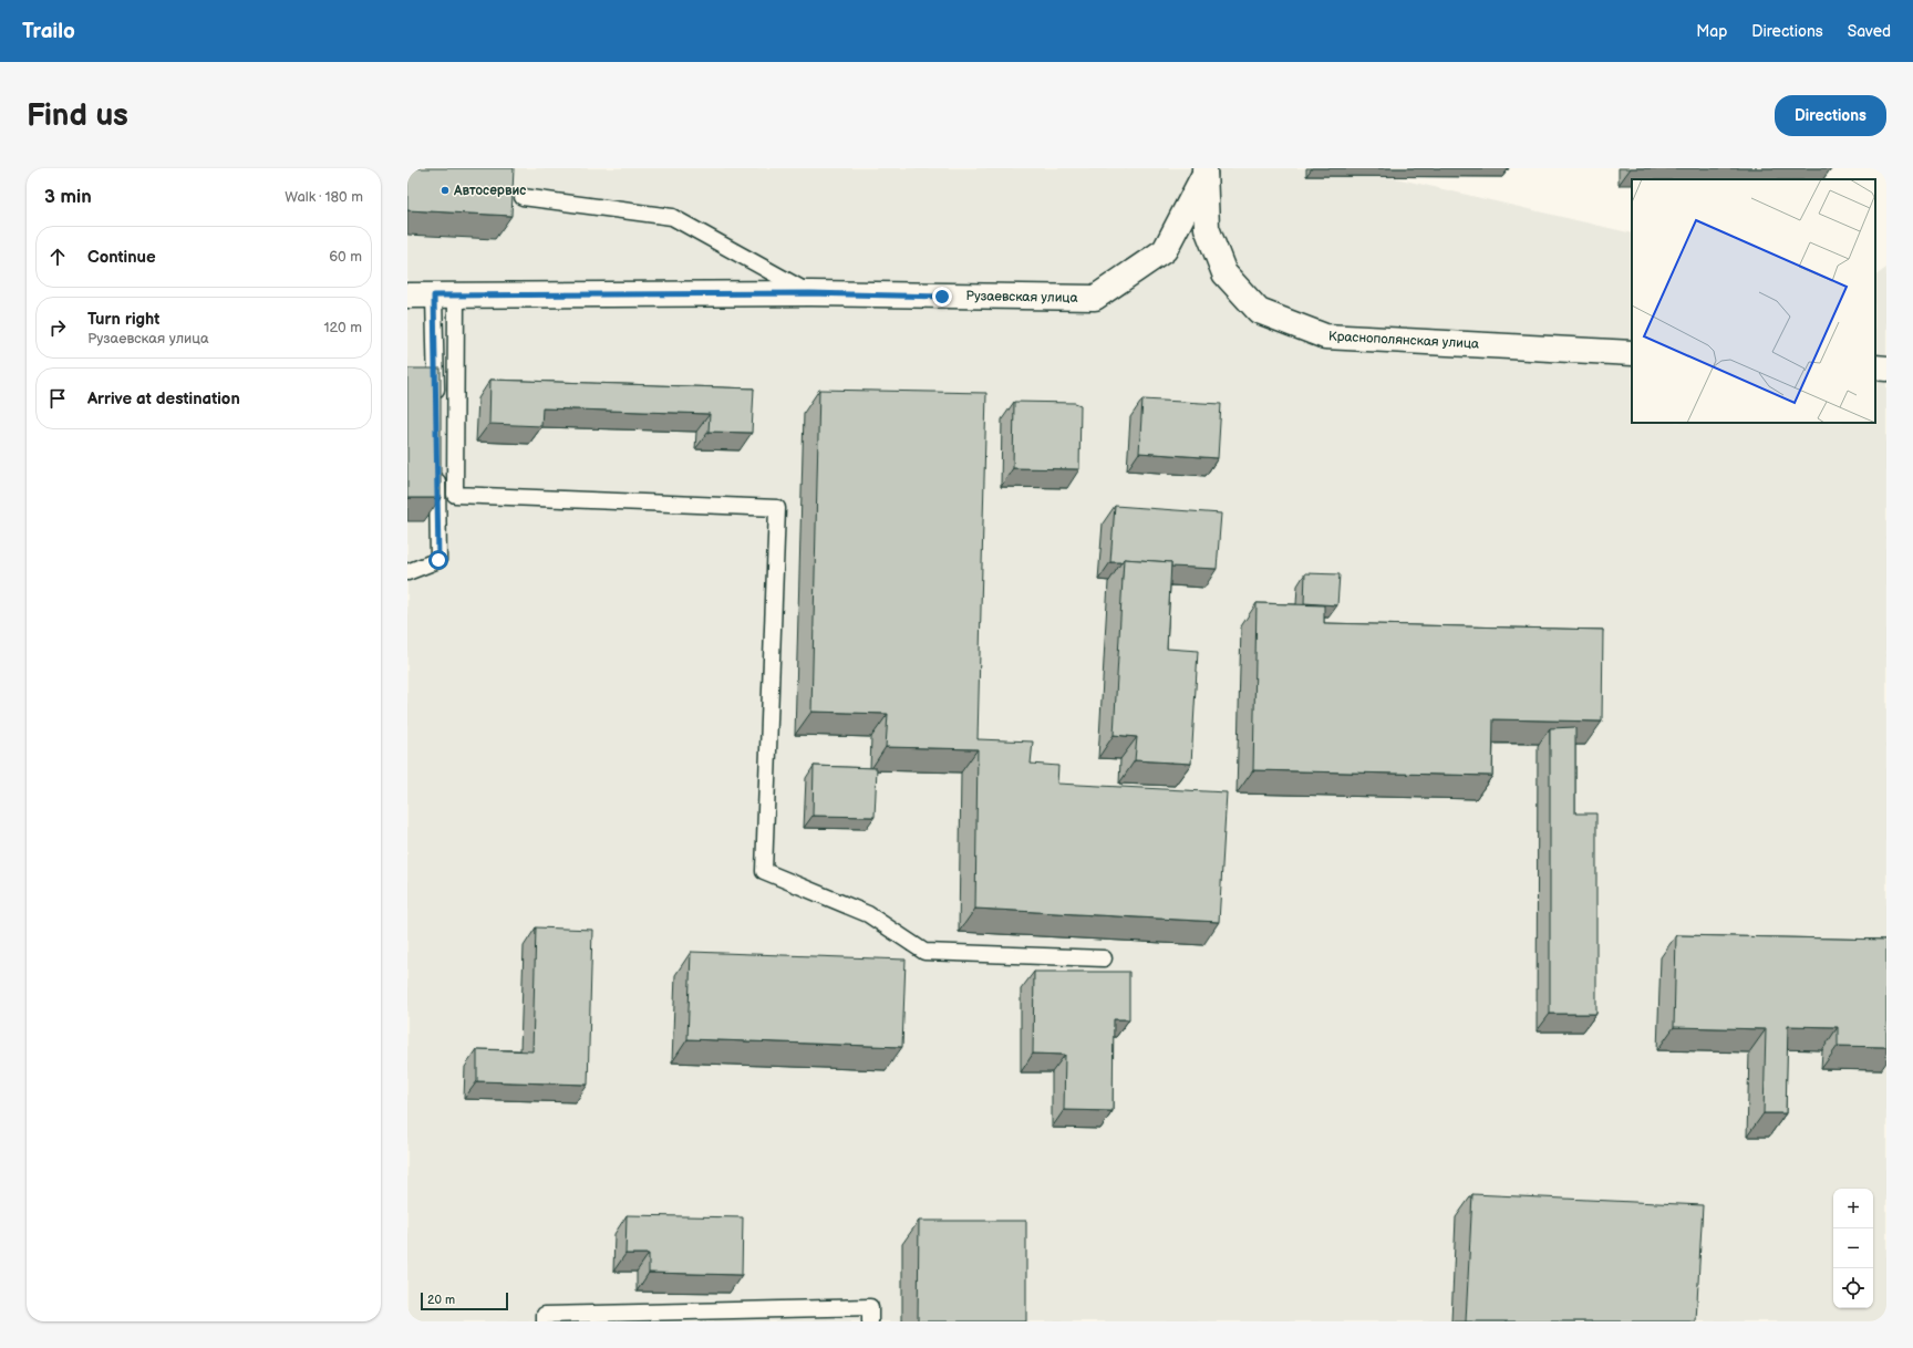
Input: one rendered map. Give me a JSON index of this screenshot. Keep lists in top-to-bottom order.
{
  "streets": {
    "street": ["Рузаевская улица", "Краснополянская улица"]
  },
  "crossings": [
    ["Рузаевская улица", "Краснополянская улица"]
  ],
  "places": ["Автосервис"],
  "scale_bar": "20 m",
  "page": {
    "header": "Trailo",
    "nav": ["Map", "Directions", "Saved"],
    "buttons": "Directions",
    "title": "Find us",
    "heading": ["3 min", "Walk · 180 m"],
    "list": [
      ["Continue", "60 m"],
      ["Turn right", "Рузаевская улица", "120 m"],
      "Arrive at destination"
    ],
    "map_buttons": ["+", "−"],
    "scale": "20 m"
  }
}
